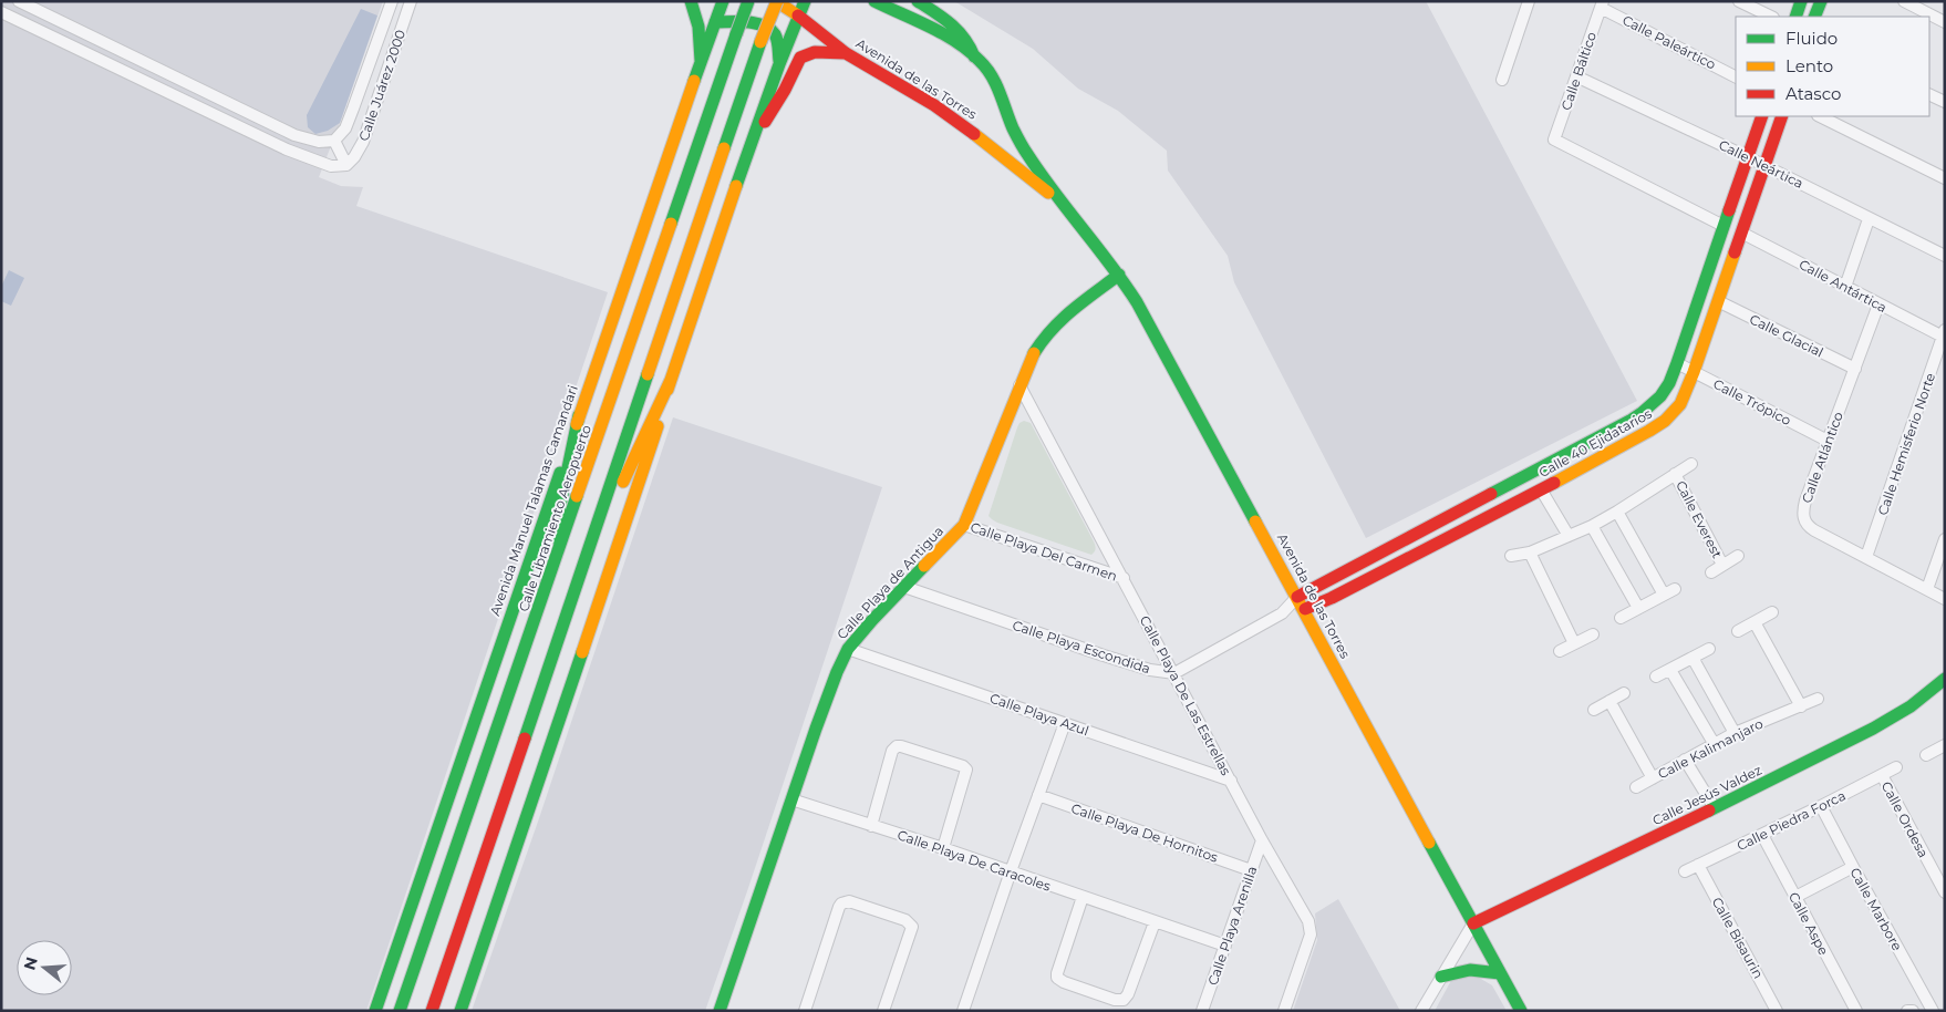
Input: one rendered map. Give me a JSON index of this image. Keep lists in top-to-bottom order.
{
  "streets": {
    "main road": [
      "Avenida de las Torres",
      "Calle 40 Ejidatarios",
      "Avenida Manuel Talamas Camandari",
      "Calle Libramiento Aeropuerto",
      "Calle Playa de Antigua",
      "Calle Jesús Valdez"
    ],
    "street": [
      "Calle Paleártico",
      "Calle Báltico",
      "Calle Juárez 2000",
      "Calle Neártica",
      "Calle Antártica",
      "Calle Glacial",
      "Calle Trópico",
      "Calle Hemisferio Norte",
      "Calle Atlántico",
      "Calle Everest",
      "Calle Playa Del Carmen",
      "Calle Playa Escondida",
      "Calle Playa De Las Estrellas",
      "Calle Playa Azul",
      "Calle Kalimanjaro",
      "Calle Ordesa",
      "Calle Piedra Forca",
      "Calle Playa De Hornitos",
      "Calle Playa De Caracoles",
      "Calle Marbore",
      "Calle Aspe",
      "Calle Playa Arenilla",
      "Calle Bisaurin"
    ]
  },
  "crossings": [
    ["Calle Paleártico", "Calle Báltico"],
    ["Calle Báltico", "Calle Neártica"],
    ["Calle Báltico", "Calle 40 Ejidatarios"],
    ["Avenida de las Torres", "Calle 40 Ejidatarios"],
    ["Avenida de las Torres", "Calle Playa de Antigua"],
    ["Avenida de las Torres", "Calle Jesús Valdez"],
    ["Calle Neártica", "Calle 40 Ejidatarios"],
    ["Calle Antártica", "Calle 40 Ejidatarios"],
    ["Calle Antártica", "Calle Hemisferio Norte"],
    ["Calle Antártica", "Calle Atlántico"],
    ["Calle Glacial", "Calle 40 Ejidatarios"],
    ["Calle Glacial", "Calle Atlántico"],
    ["Calle Trópico", "Calle 40 Ejidatarios"],
    ["Calle Trópico", "Calle Atlántico"],
    ["Calle Hemisferio Norte", "Calle Atlántico"],
    ["Calle Playa Del Carmen", "Calle Playa de Antigua"],
    ["Calle Playa Del Carmen", "Calle Playa De Las Estrellas"],
    ["Calle Playa de Antigua", "Calle Playa Escondida"],
    ["Calle Playa de Antigua", "Calle Playa De Las Estrellas"],
    ["Calle Playa de Antigua", "Calle Playa Azul"],
    ["Calle Playa de Antigua", "Calle Playa De Caracoles"],
    ["Calle Playa Escondida", "Calle Playa De Las Estrellas"],
    ["Calle Playa De Las Estrellas", "Calle Playa Azul"],
    ["Calle Playa De Las Estrellas", "Calle Playa Arenilla"],
    ["Calle Ordesa", "Calle Piedra Forca"],
    ["Calle Piedra Forca", "Calle Marbore"],
    ["Calle Piedra Forca", "Calle Aspe"],
    ["Calle Piedra Forca", "Calle Bisaurin"],
    ["Calle Playa De Hornitos", "Calle Playa Arenilla"],
    ["Calle Playa De Caracoles", "Calle Playa Arenilla"]
  ],
  "legend": ["Fluido", "Lento", "Atasco"],
  "north": "left"
}
